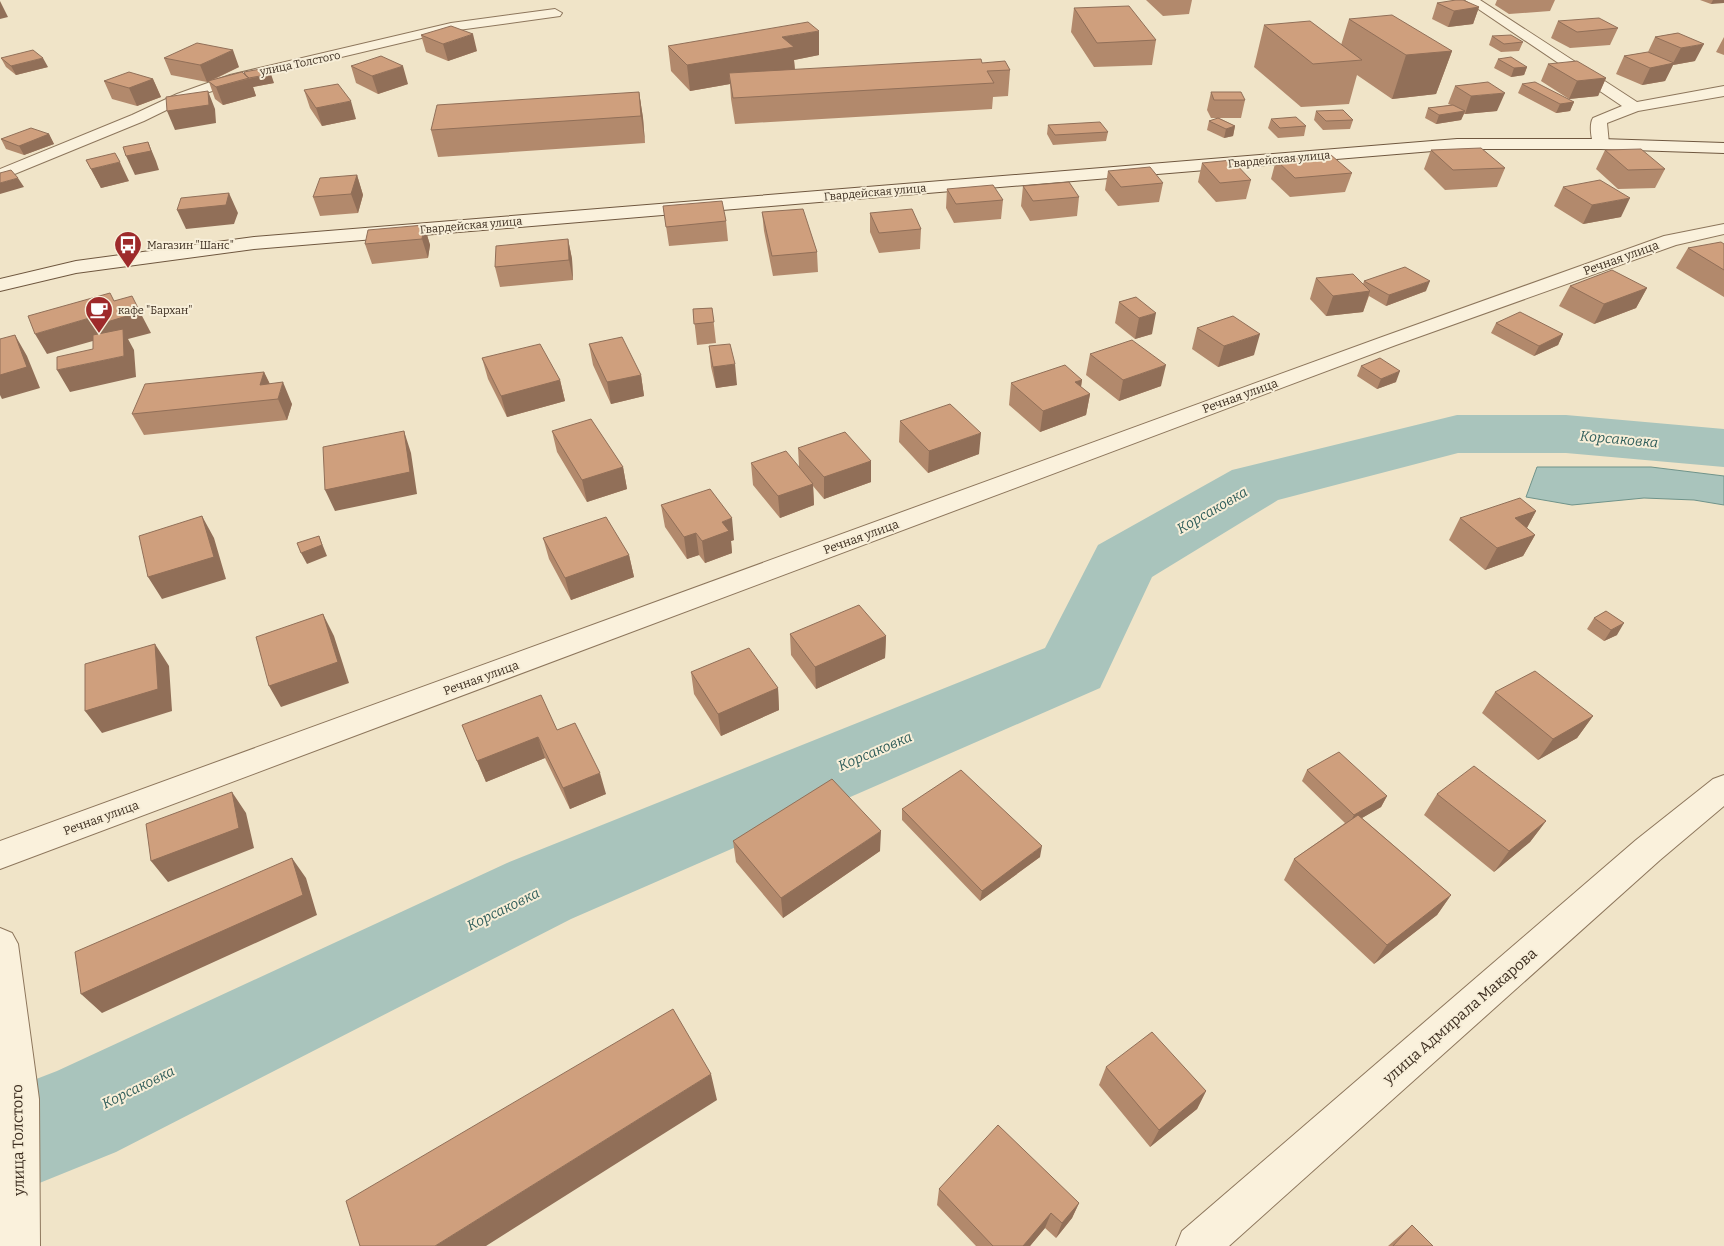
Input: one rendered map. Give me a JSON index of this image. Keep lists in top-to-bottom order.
{
  "streets": {
    "street": [
      "улица Толстого",
      "Гвардейская улица",
      "Речная улица",
      "улица Адмирала Макарова"
    ]
  },
  "water": ["Корсаковка"],
  "places": {
    "bus stop": ["Магазин \"Шанс\""],
    "cafe": ["кафе \"Бархан\""]
  }
}
